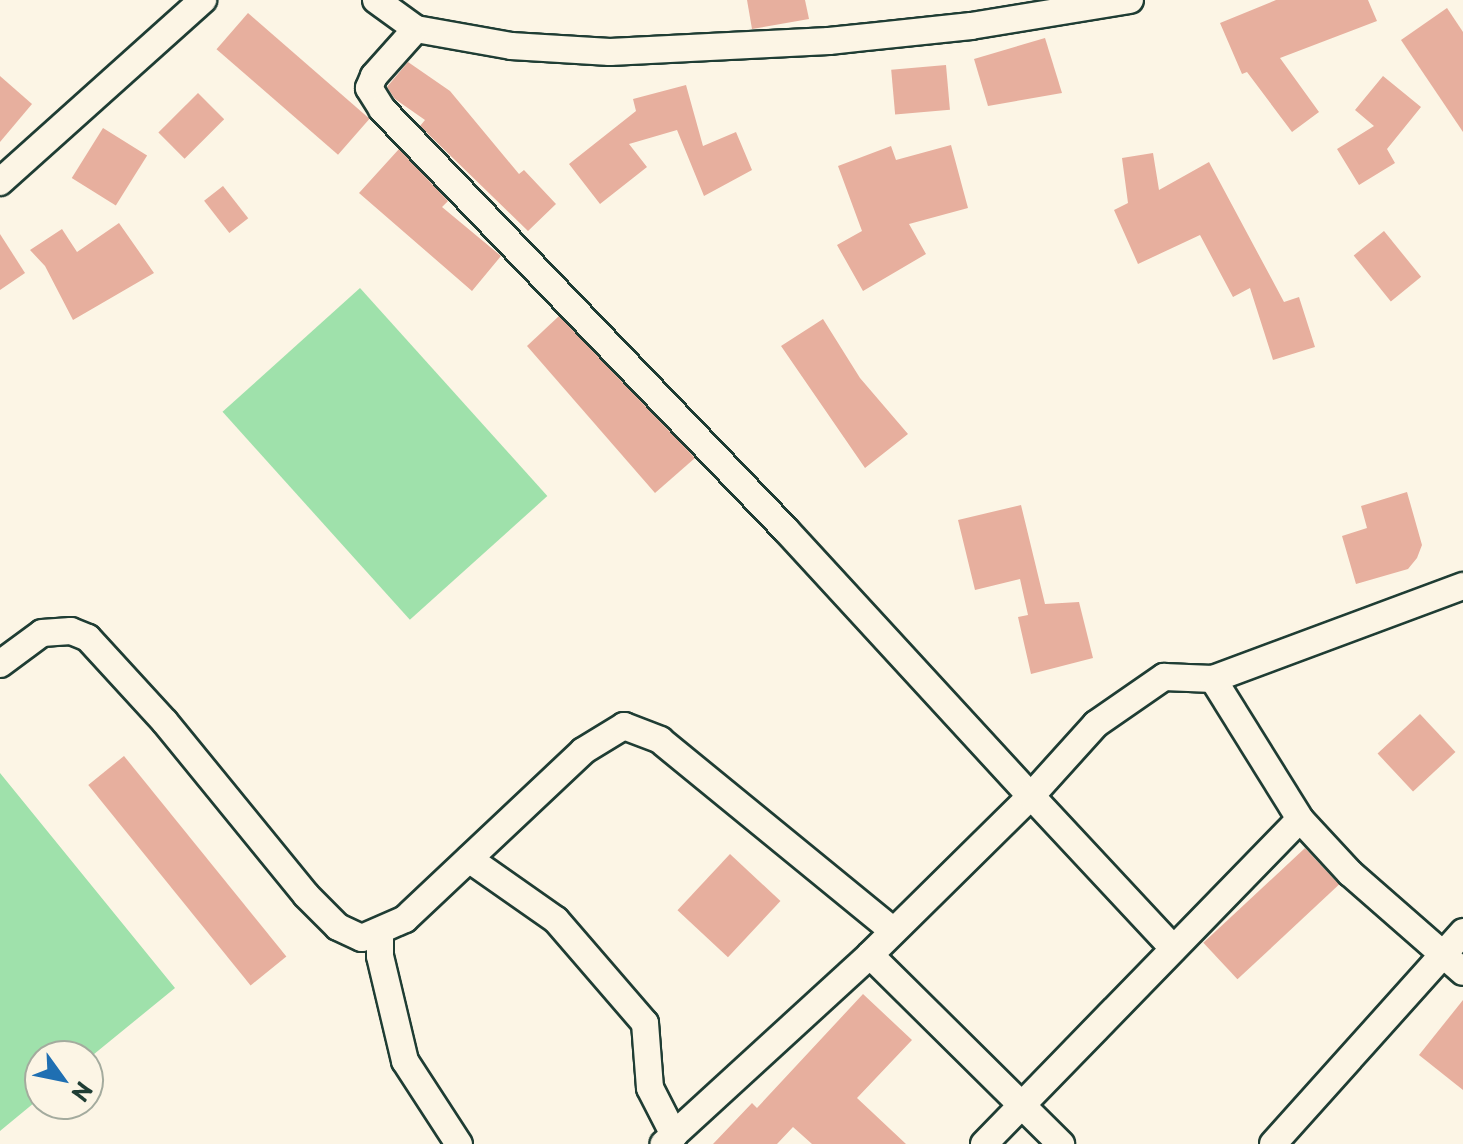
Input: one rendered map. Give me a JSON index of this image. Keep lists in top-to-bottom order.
{
  "north": "bottom right"
}
